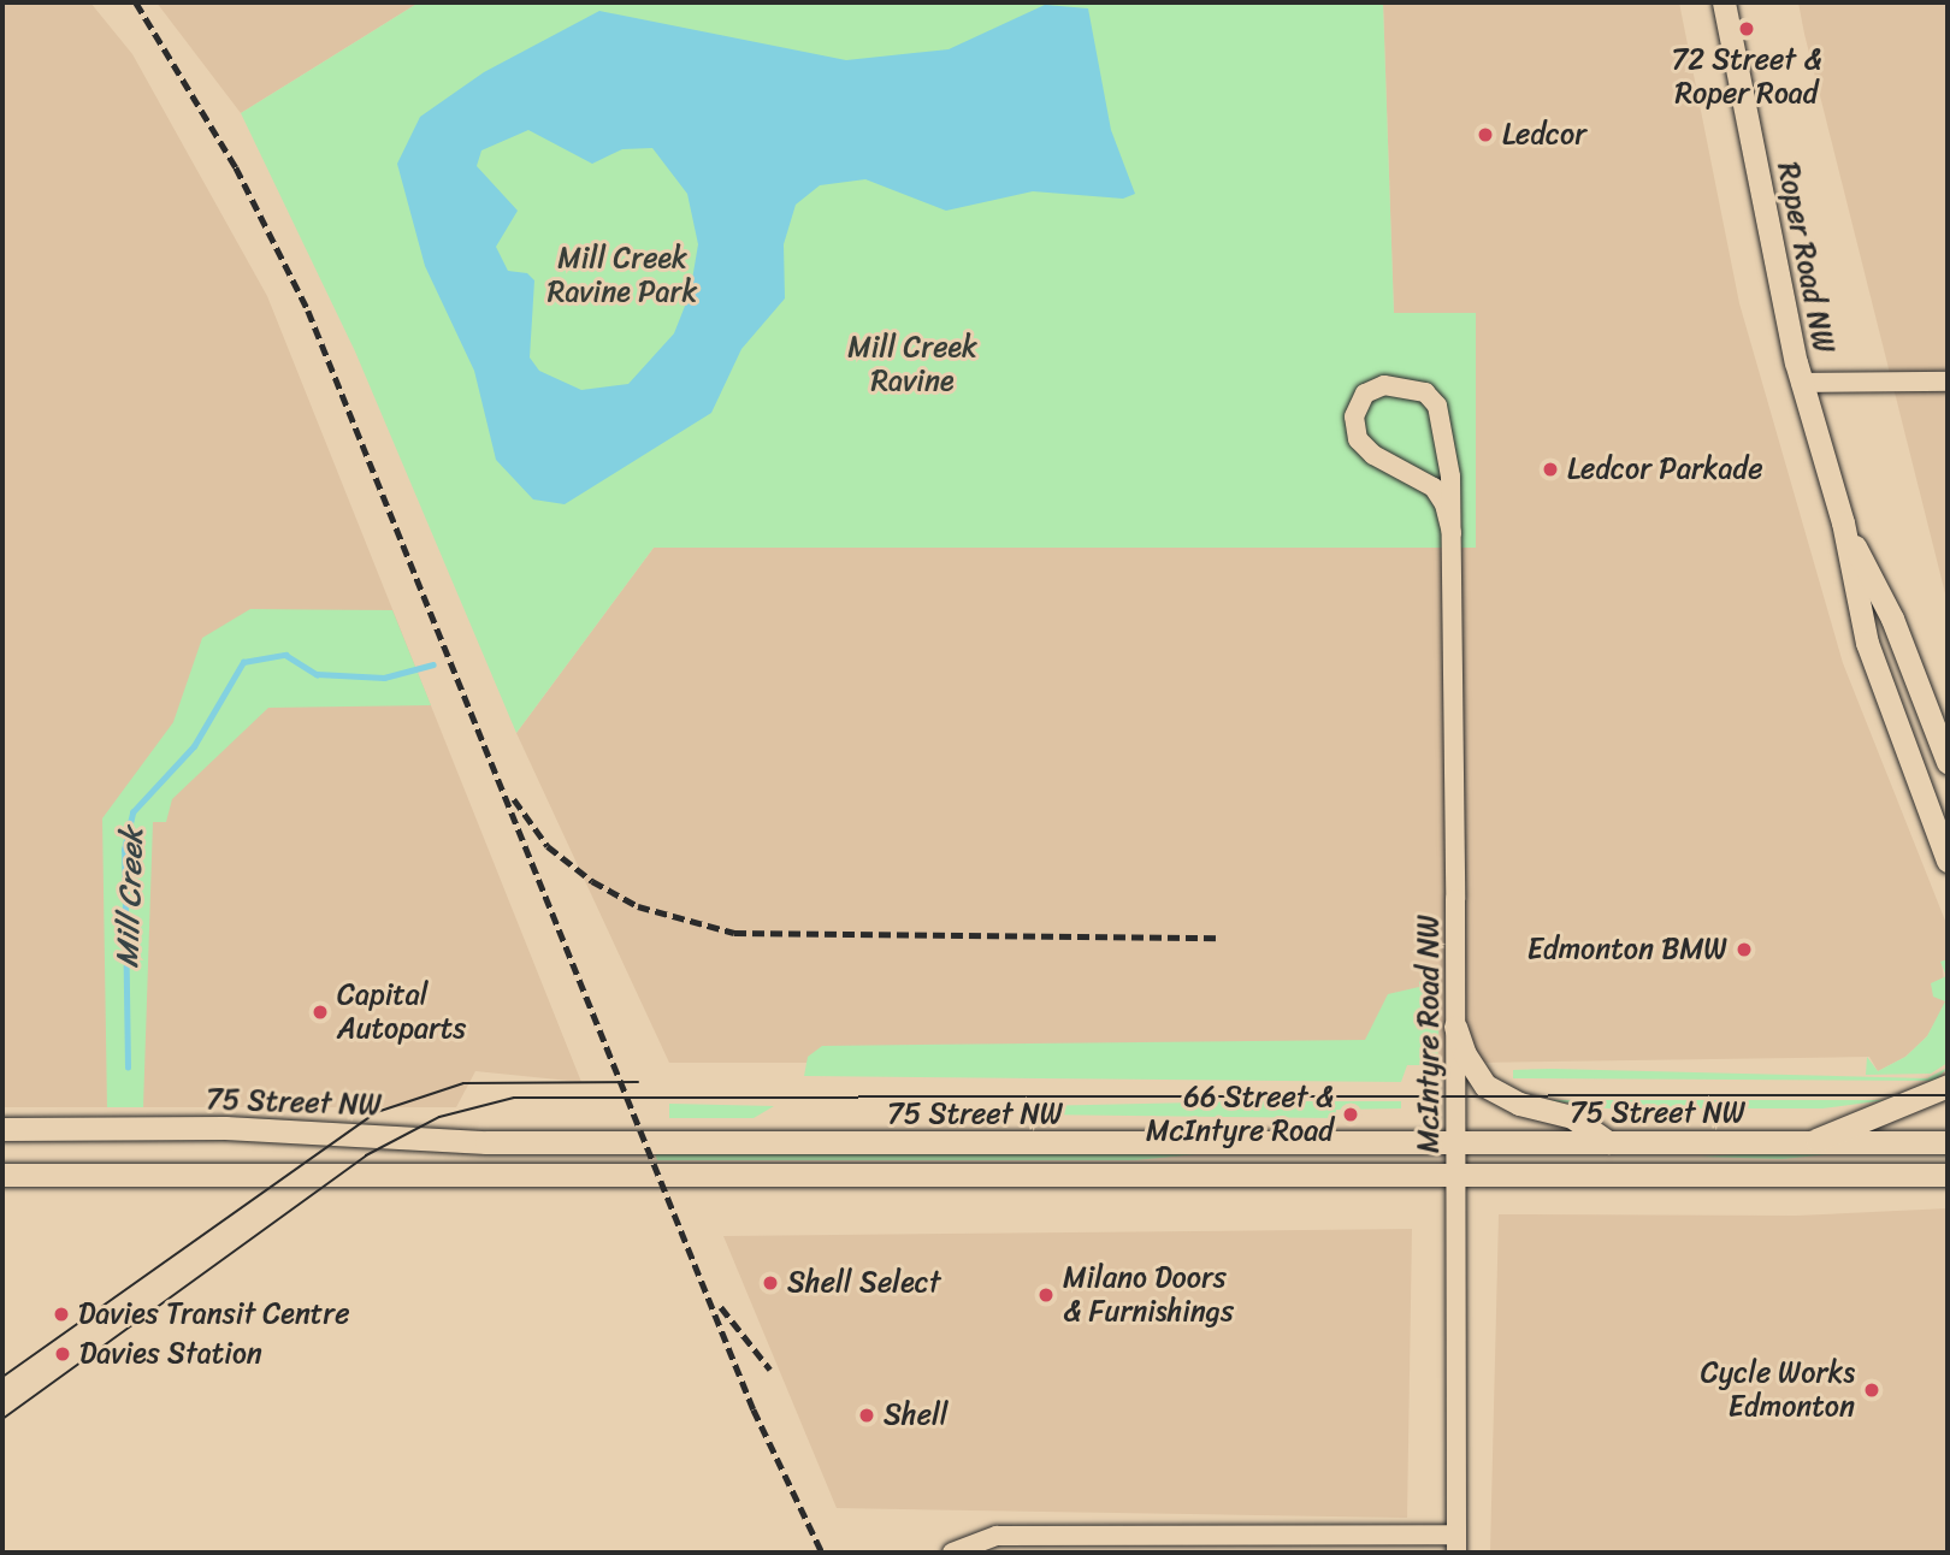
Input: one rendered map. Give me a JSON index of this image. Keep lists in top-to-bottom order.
{
  "streets": {
    "main road": ["Roper Road NW", "75 Street NW"],
    "street": ["McIntyre Road NW"]
  },
  "crossings": [
    ["McIntyre Road NW", "75 Street NW"]
  ],
  "water": ["Mill Creek"],
  "parks": ["Mill Creek Ravine Park", "Mill Creek Ravine"],
  "places": [
    "72 Street & Roper Road",
    "Ledcor",
    "Ledcor Parkade",
    "Edmonton BMW",
    "Capital Autoparts",
    "66 Street & McIntyre Road",
    "Shell Select",
    "Milano Doors & Furnishings",
    "Davies Transit Centre",
    "Davies Station",
    "Cycle Works Edmonton",
    "Shell"
  ]
}
